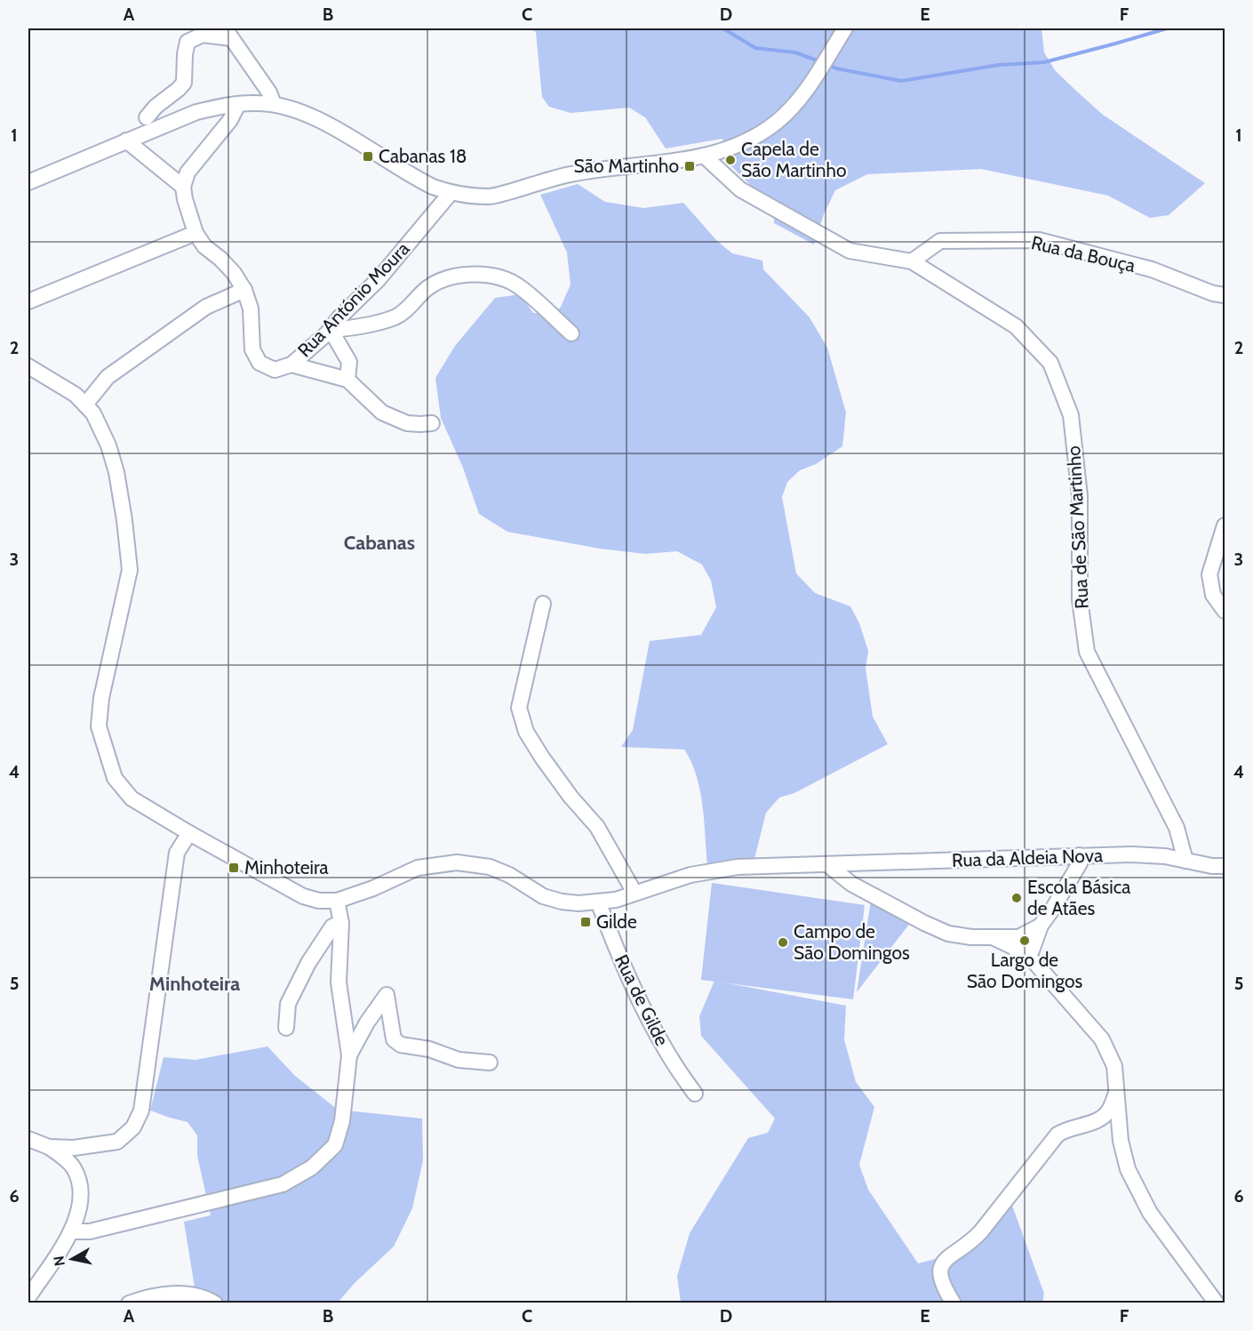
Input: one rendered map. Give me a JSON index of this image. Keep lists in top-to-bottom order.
{
  "streets": {
    "street": [
      "Rua da Bouça",
      "Rua António Moura",
      "Rua de São Martinho",
      "Rua da Aldeia Nova",
      "Rua de Gilde"
    ]
  },
  "crossings": [
    ["Rua da Bouça", "Rua de São Martinho"],
    ["Rua de São Martinho", "Rua da Aldeia Nova"],
    ["Rua da Aldeia Nova", "Rua de Gilde"]
  ],
  "districts": ["Cabanas", "Minhoteira"],
  "places": {
    "transit": [
      "Cabanas 18",
      "São Martinho",
      "Minhoteira",
      "Gilde"
    ],
    "other": [
      "Capela de São Martinho",
      "Escola Básica de Atães",
      "Largo de São Domingos",
      "Campo de São Domingos"
    ]
  },
  "north": "left",
  "grid": {
    "columns": [
      "A",
      "B",
      "C",
      "D",
      "E",
      "F"
    ],
    "rows": [
      "1",
      "2",
      "3",
      "4",
      "5",
      "6"
    ]
  }
}
